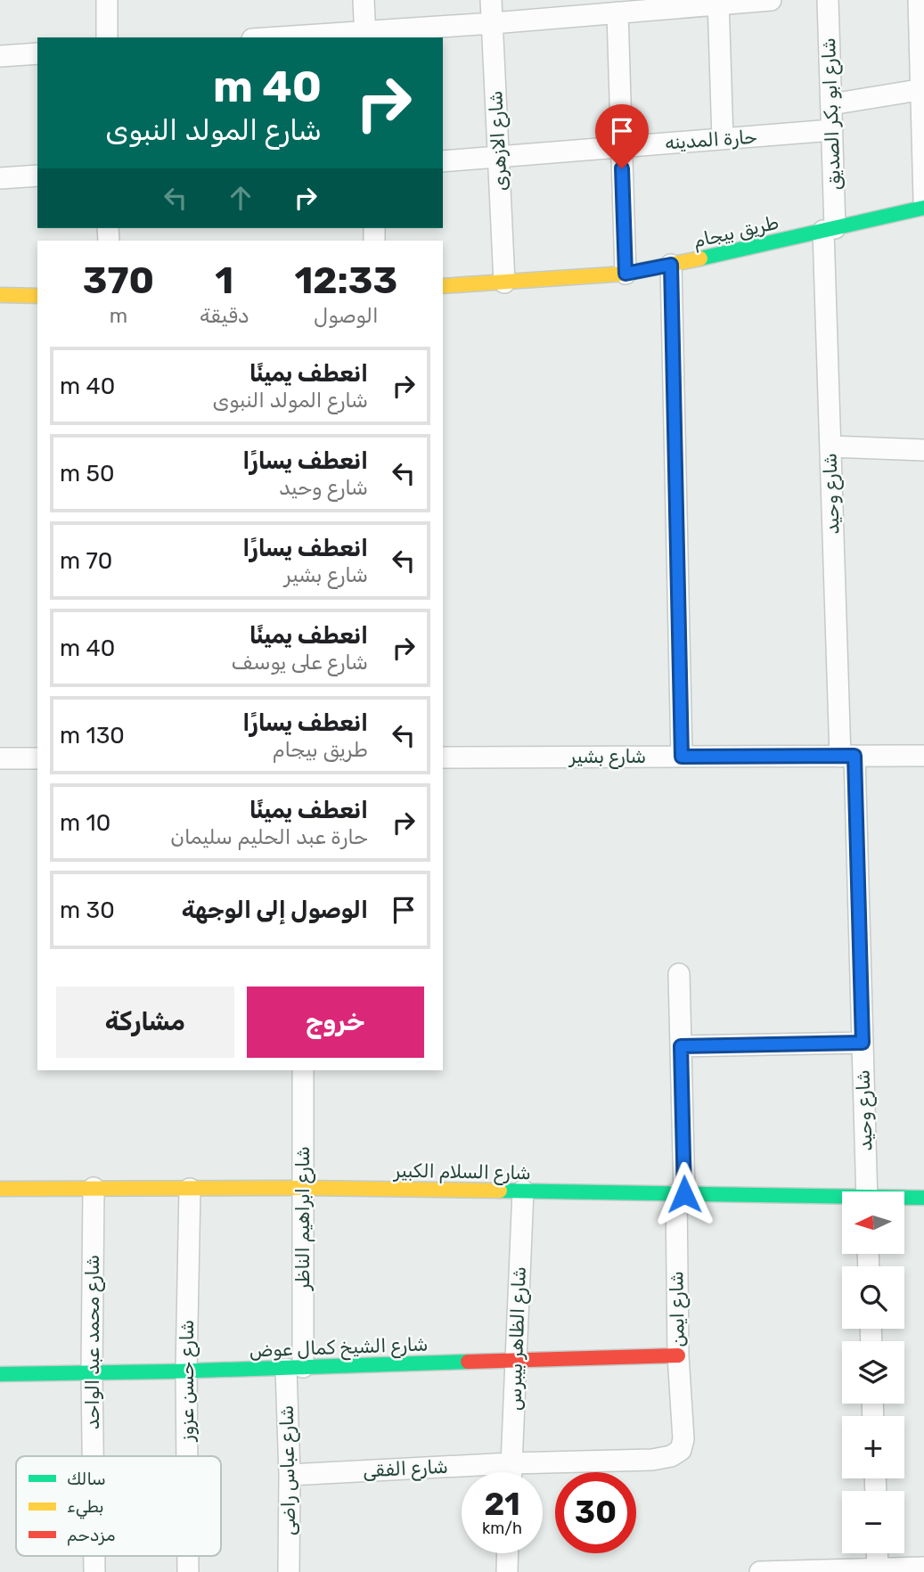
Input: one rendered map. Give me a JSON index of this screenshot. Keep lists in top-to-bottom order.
{
  "streets": {
    "street": [
      "شارع ابو بكر الصديق",
      "حارة المدينه",
      "شارع الازهرى",
      "طريق بيجام",
      "شارع وحيد",
      "شارع بشير",
      "شارع السلام الكبير",
      "شارع ابراهيم الناظر",
      "شارع ايمن",
      "شارع الظاهر بيبرس",
      "شارع محمد عبد الواحد",
      "شارع الشيخ كمال عوض",
      "شارع حسن عزوز",
      "شارع الفقى",
      "شارع عباس راضى"
    ]
  },
  "crossings": [
    ["شارع ابو بكر الصديق", "حارة المدينه"],
    ["شارع ابو بكر الصديق", "طريق بيجام"],
    ["شارع ابو بكر الصديق", "شارع وحيد"],
    ["حارة المدينه", "شارع الازهرى"],
    ["شارع الازهرى", "طريق بيجام"],
    ["طريق بيجام", "شارع وحيد"],
    ["شارع وحيد", "شارع بشير"],
    ["شارع السلام الكبير", "شارع ابراهيم الناظر"],
    ["شارع السلام الكبير", "شارع ايمن"],
    ["شارع السلام الكبير", "شارع الظاهر بيبرس"],
    ["شارع السلام الكبير", "شارع محمد عبد الواحد"],
    ["شارع السلام الكبير", "شارع حسن عزوز"],
    ["شارع ابراهيم الناظر", "شارع الشيخ كمال عوض"],
    ["شارع ابراهيم الناظر", "شارع عباس راضى"],
    ["شارع ايمن", "شارع الشيخ كمال عوض"],
    ["شارع ايمن", "شارع الفقى"],
    ["شارع الظاهر بيبرس", "شارع الشيخ كمال عوض"],
    ["شارع الظاهر بيبرس", "شارع الفقى"],
    ["شارع محمد عبد الواحد", "شارع الشيخ كمال عوض"],
    ["شارع الشيخ كمال عوض", "شارع حسن عزوز"],
    ["شارع الشيخ كمال عوض", "شارع عباس راضى"],
    ["شارع الفقى", "شارع عباس راضى"]
  ],
  "legend": ["سالك", "بطيء", "مزدحم"],
  "north": "left",
  "page": {
    "turn": ["40 m", "شارع المولد النبوى"],
    "eta": [
      "12:33",
      "الوصول",
      "1",
      "دقيقة",
      "370",
      "m"
    ],
    "list": [
      {
        "name": "انعطف يمينًا",
        "note": "شارع المولد النبوى",
        "value": "40 m"
      },
      {
        "name": "انعطف يسارًا",
        "note": "شارع وحيد",
        "value": "50 m"
      },
      {
        "name": "انعطف يسارًا",
        "note": "شارع بشير",
        "value": "70 m"
      },
      {
        "name": "انعطف يمينًا",
        "note": "شارع على يوسف",
        "value": "40 m"
      },
      {
        "name": "انعطف يسارًا",
        "note": "طريق بيجام",
        "value": "130 m"
      },
      {
        "name": "انعطف يمينًا",
        "note": "حارة عبد الحليم سليمان",
        "value": "10 m"
      },
      {
        "name": "الوصول إلى الوجهة",
        "value": "30 m"
      }
    ],
    "buttons": ["خروج", "مشاركة"],
    "map_buttons": ["+", "−"],
    "speed": "21 km/h",
    "limit": "30"
  }
}
